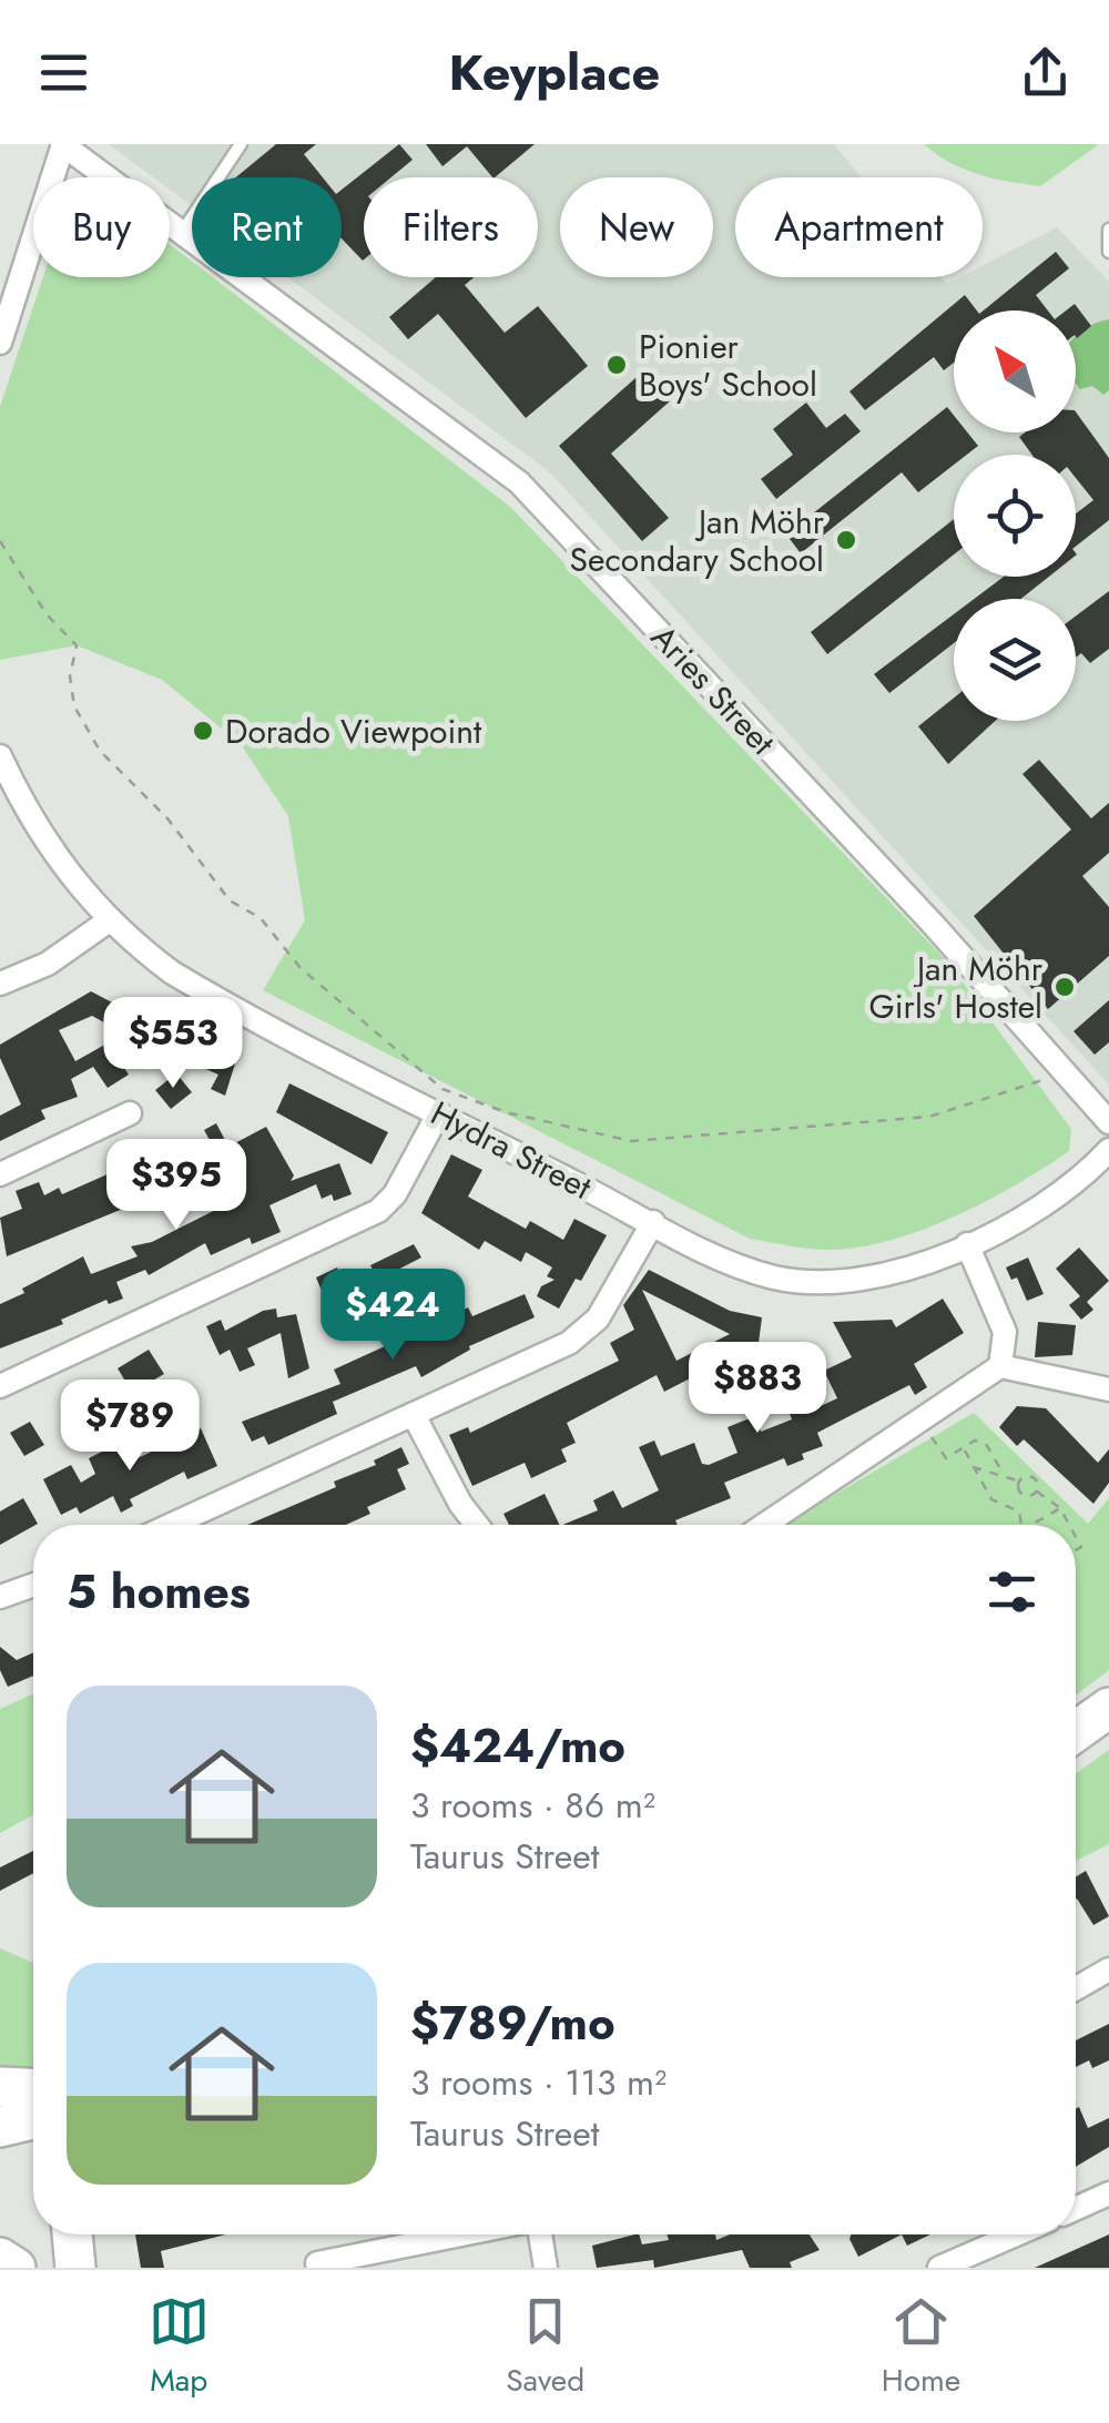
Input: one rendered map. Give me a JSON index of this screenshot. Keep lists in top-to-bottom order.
{
  "streets": {
    "street": ["Aries Street", "Hydra Street"]
  },
  "places": [
    "Pionier Boys' School",
    "Jan Möhr Secondary School",
    "Dorado Viewpoint",
    "Jan Möhr Girls' Hostel"
  ],
  "north": "top left",
  "page": {
    "header": "Keyplace",
    "chip": [
      "Buy",
      "Rent",
      "Filters",
      "New",
      "Apartment"
    ],
    "price": [
      "$553",
      "$395",
      "$424",
      "$883",
      "$789"
    ],
    "heading": "5 homes",
    "list": [
      {
        "name": "$424/mo",
        "note": "3 rooms · 86 m² · Taurus Street"
      },
      {
        "name": "$789/mo",
        "note": "3 rooms · 113 m² · Taurus Street"
      }
    ],
    "tabs": ["Map", "Saved", "Home"]
  }
}
